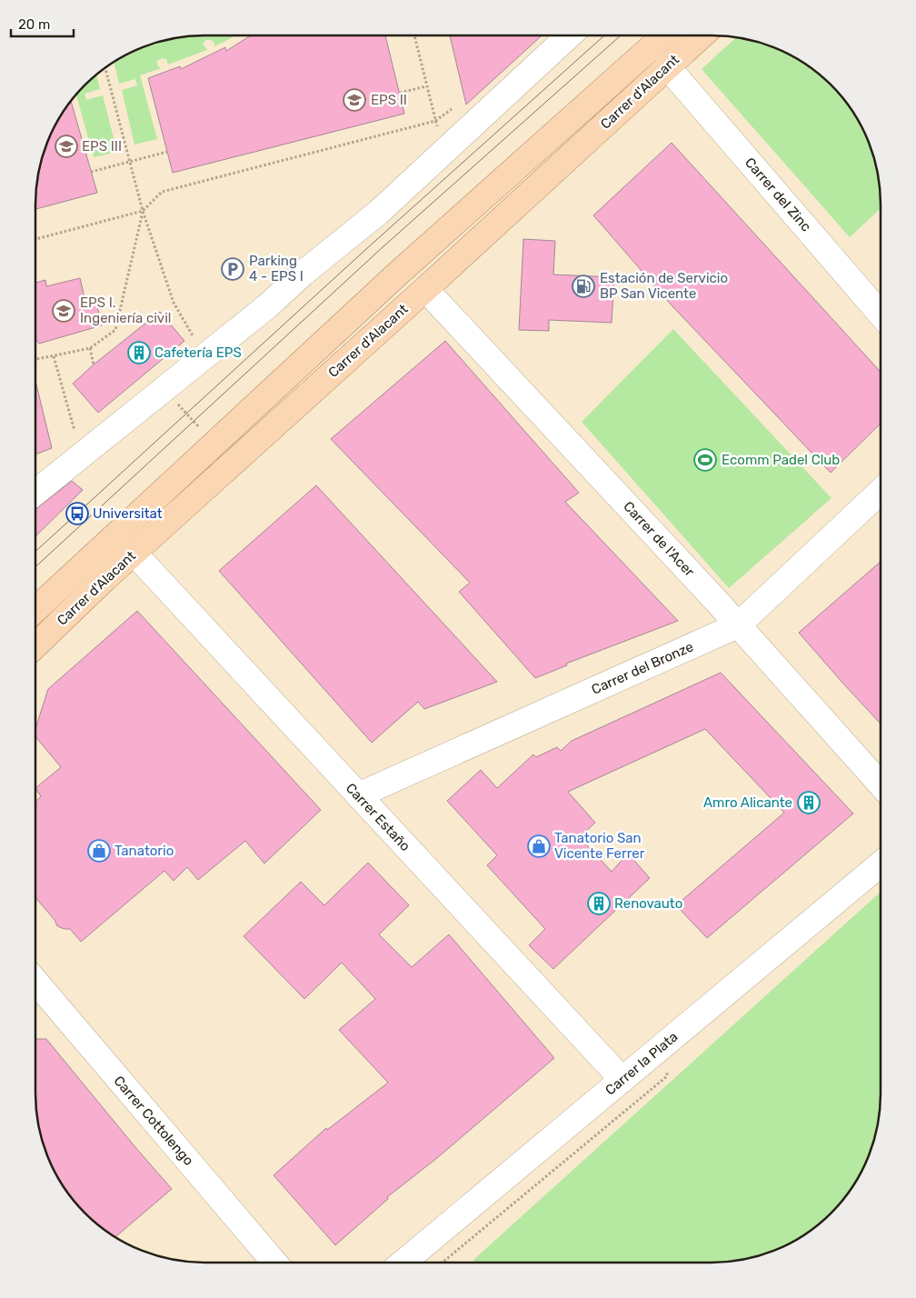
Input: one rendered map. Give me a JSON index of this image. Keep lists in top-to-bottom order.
{
  "streets": {
    "main road": ["Carrer d'Alacant"],
    "street": [
      "Carrer del Zinc",
      "Carrer de l'Acer",
      "Carrer del Bronze",
      "Carrer Estaño",
      "Carrer la Plata",
      "Carrer Cottolengo"
    ]
  },
  "crossings": [
    ["Carrer d'Alacant", "Carrer del Zinc"],
    ["Carrer d'Alacant", "Carrer de l'Acer"],
    ["Carrer d'Alacant", "Carrer Estaño"],
    ["Carrer de l'Acer", "Carrer del Bronze"],
    ["Carrer del Bronze", "Carrer Estaño"],
    ["Carrer Estaño", "Carrer la Plata"]
  ],
  "places": {
    "school or university": ["EPS II", "EPS III", "EPS I. Ingeniería civil"],
    "parking": ["Parking 4 - EPS I"],
    "fuel station": ["Estación de Servicio BP San Vicente"],
    "building": ["Cafetería EPS", "Amro Alicante", "Renovauto"],
    "sports": ["Ecomm Padel Club"],
    "bus stop": ["Universitat"],
    "shop": ["Tanatorio San Vicente Ferrer", "Tanatorio"]
  },
  "scale_bar": "20 m"
}
